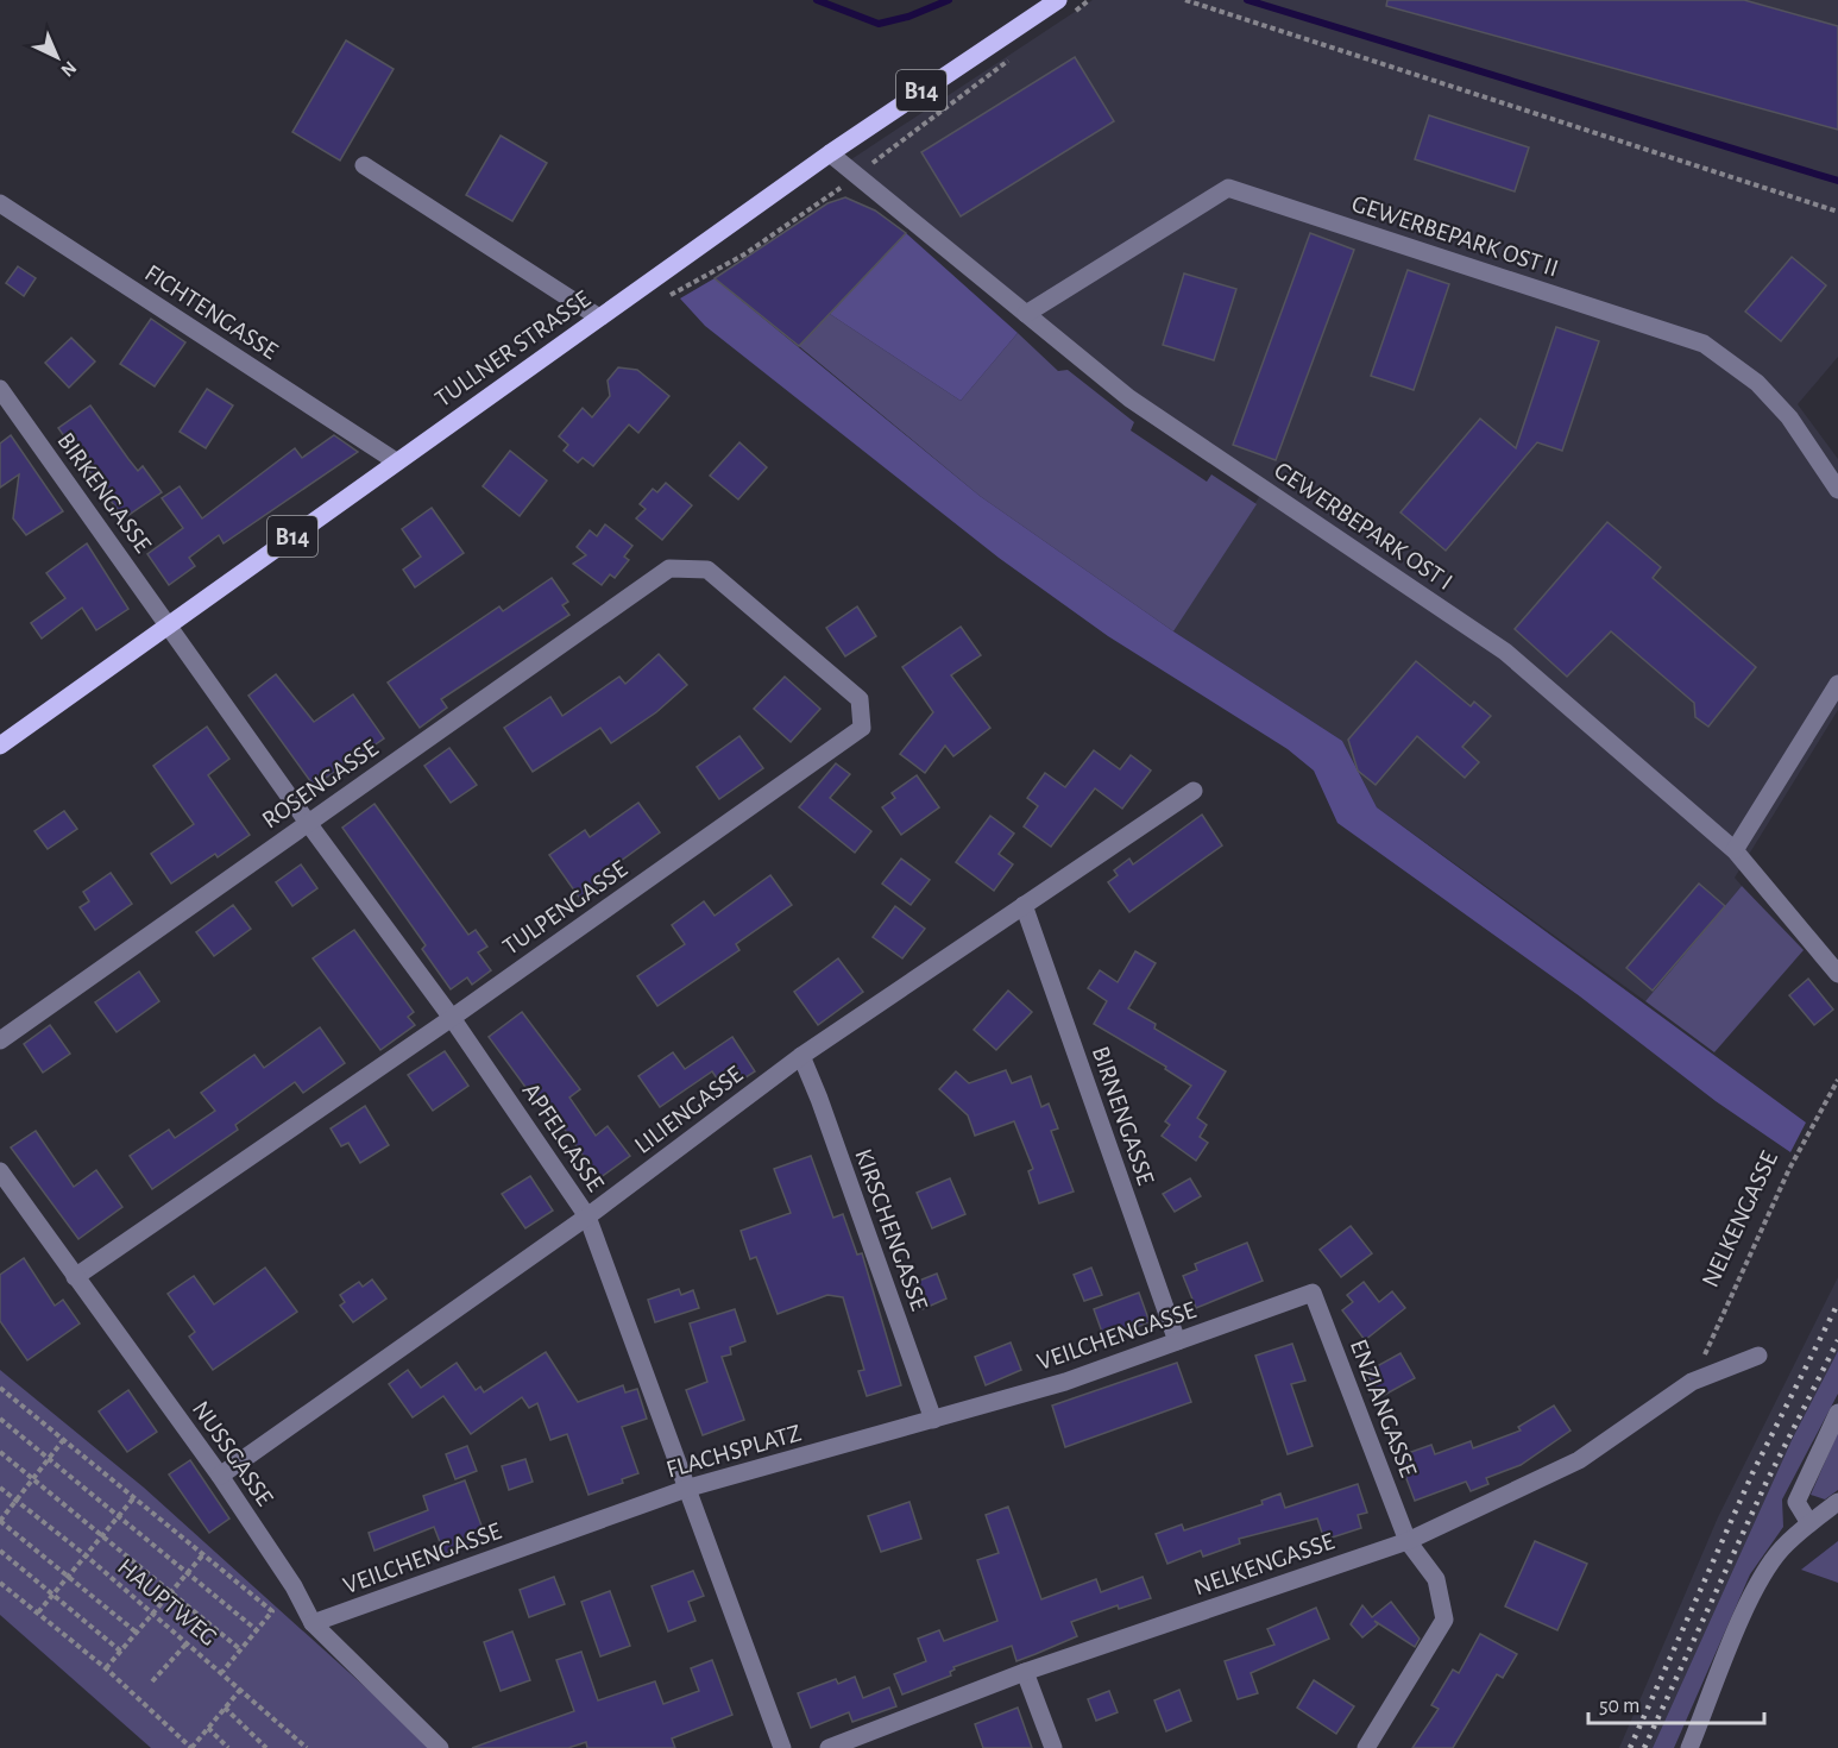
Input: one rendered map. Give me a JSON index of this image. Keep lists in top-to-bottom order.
{
  "streets": {
    "main road": ["B14", "TULLNER STRASSE"],
    "street": [
      "GEWERBEPARK OST II",
      "FICHTENGASSE",
      "BIRKENGASSE",
      "GEWERBEPARK OST I",
      "ROSENGASSE",
      "TULPENGASSE",
      "LILIENGASSE",
      "BIRNENGASSE",
      "APFELGASSE",
      "NELKENGASSE",
      "KIRSCHENGASSE",
      "VEILCHENGASSE",
      "ENZIANGASSE",
      "FLACHSPLATZ",
      "NUSSGASSE"
    ],
    "path": ["HAUPTWEG"]
  },
  "crossings": [
    ["GEWERBEPARK OST II", "GEWERBEPARK OST I"],
    ["FICHTENGASSE", "TULLNER STRASSE"],
    ["TULLNER STRASSE", "BIRKENGASSE"],
    ["TULLNER STRASSE", "GEWERBEPARK OST I"],
    ["TULLNER STRASSE", "APFELGASSE"],
    ["BIRKENGASSE", "APFELGASSE"],
    ["ROSENGASSE", "TULPENGASSE"],
    ["ROSENGASSE", "APFELGASSE"],
    ["TULPENGASSE", "APFELGASSE"],
    ["TULPENGASSE", "NUSSGASSE"],
    ["LILIENGASSE", "BIRNENGASSE"],
    ["LILIENGASSE", "APFELGASSE"],
    ["LILIENGASSE", "KIRSCHENGASSE"],
    ["LILIENGASSE", "NUSSGASSE"],
    ["BIRNENGASSE", "VEILCHENGASSE"],
    ["APFELGASSE", "FLACHSPLATZ"],
    ["NELKENGASSE", "ENZIANGASSE"],
    ["KIRSCHENGASSE", "VEILCHENGASSE"],
    ["KIRSCHENGASSE", "FLACHSPLATZ"],
    ["VEILCHENGASSE", "ENZIANGASSE"],
    ["VEILCHENGASSE", "FLACHSPLATZ"],
    ["VEILCHENGASSE", "NUSSGASSE"]
  ],
  "scale_bar": "50 m",
  "north": "bottom right"
}
